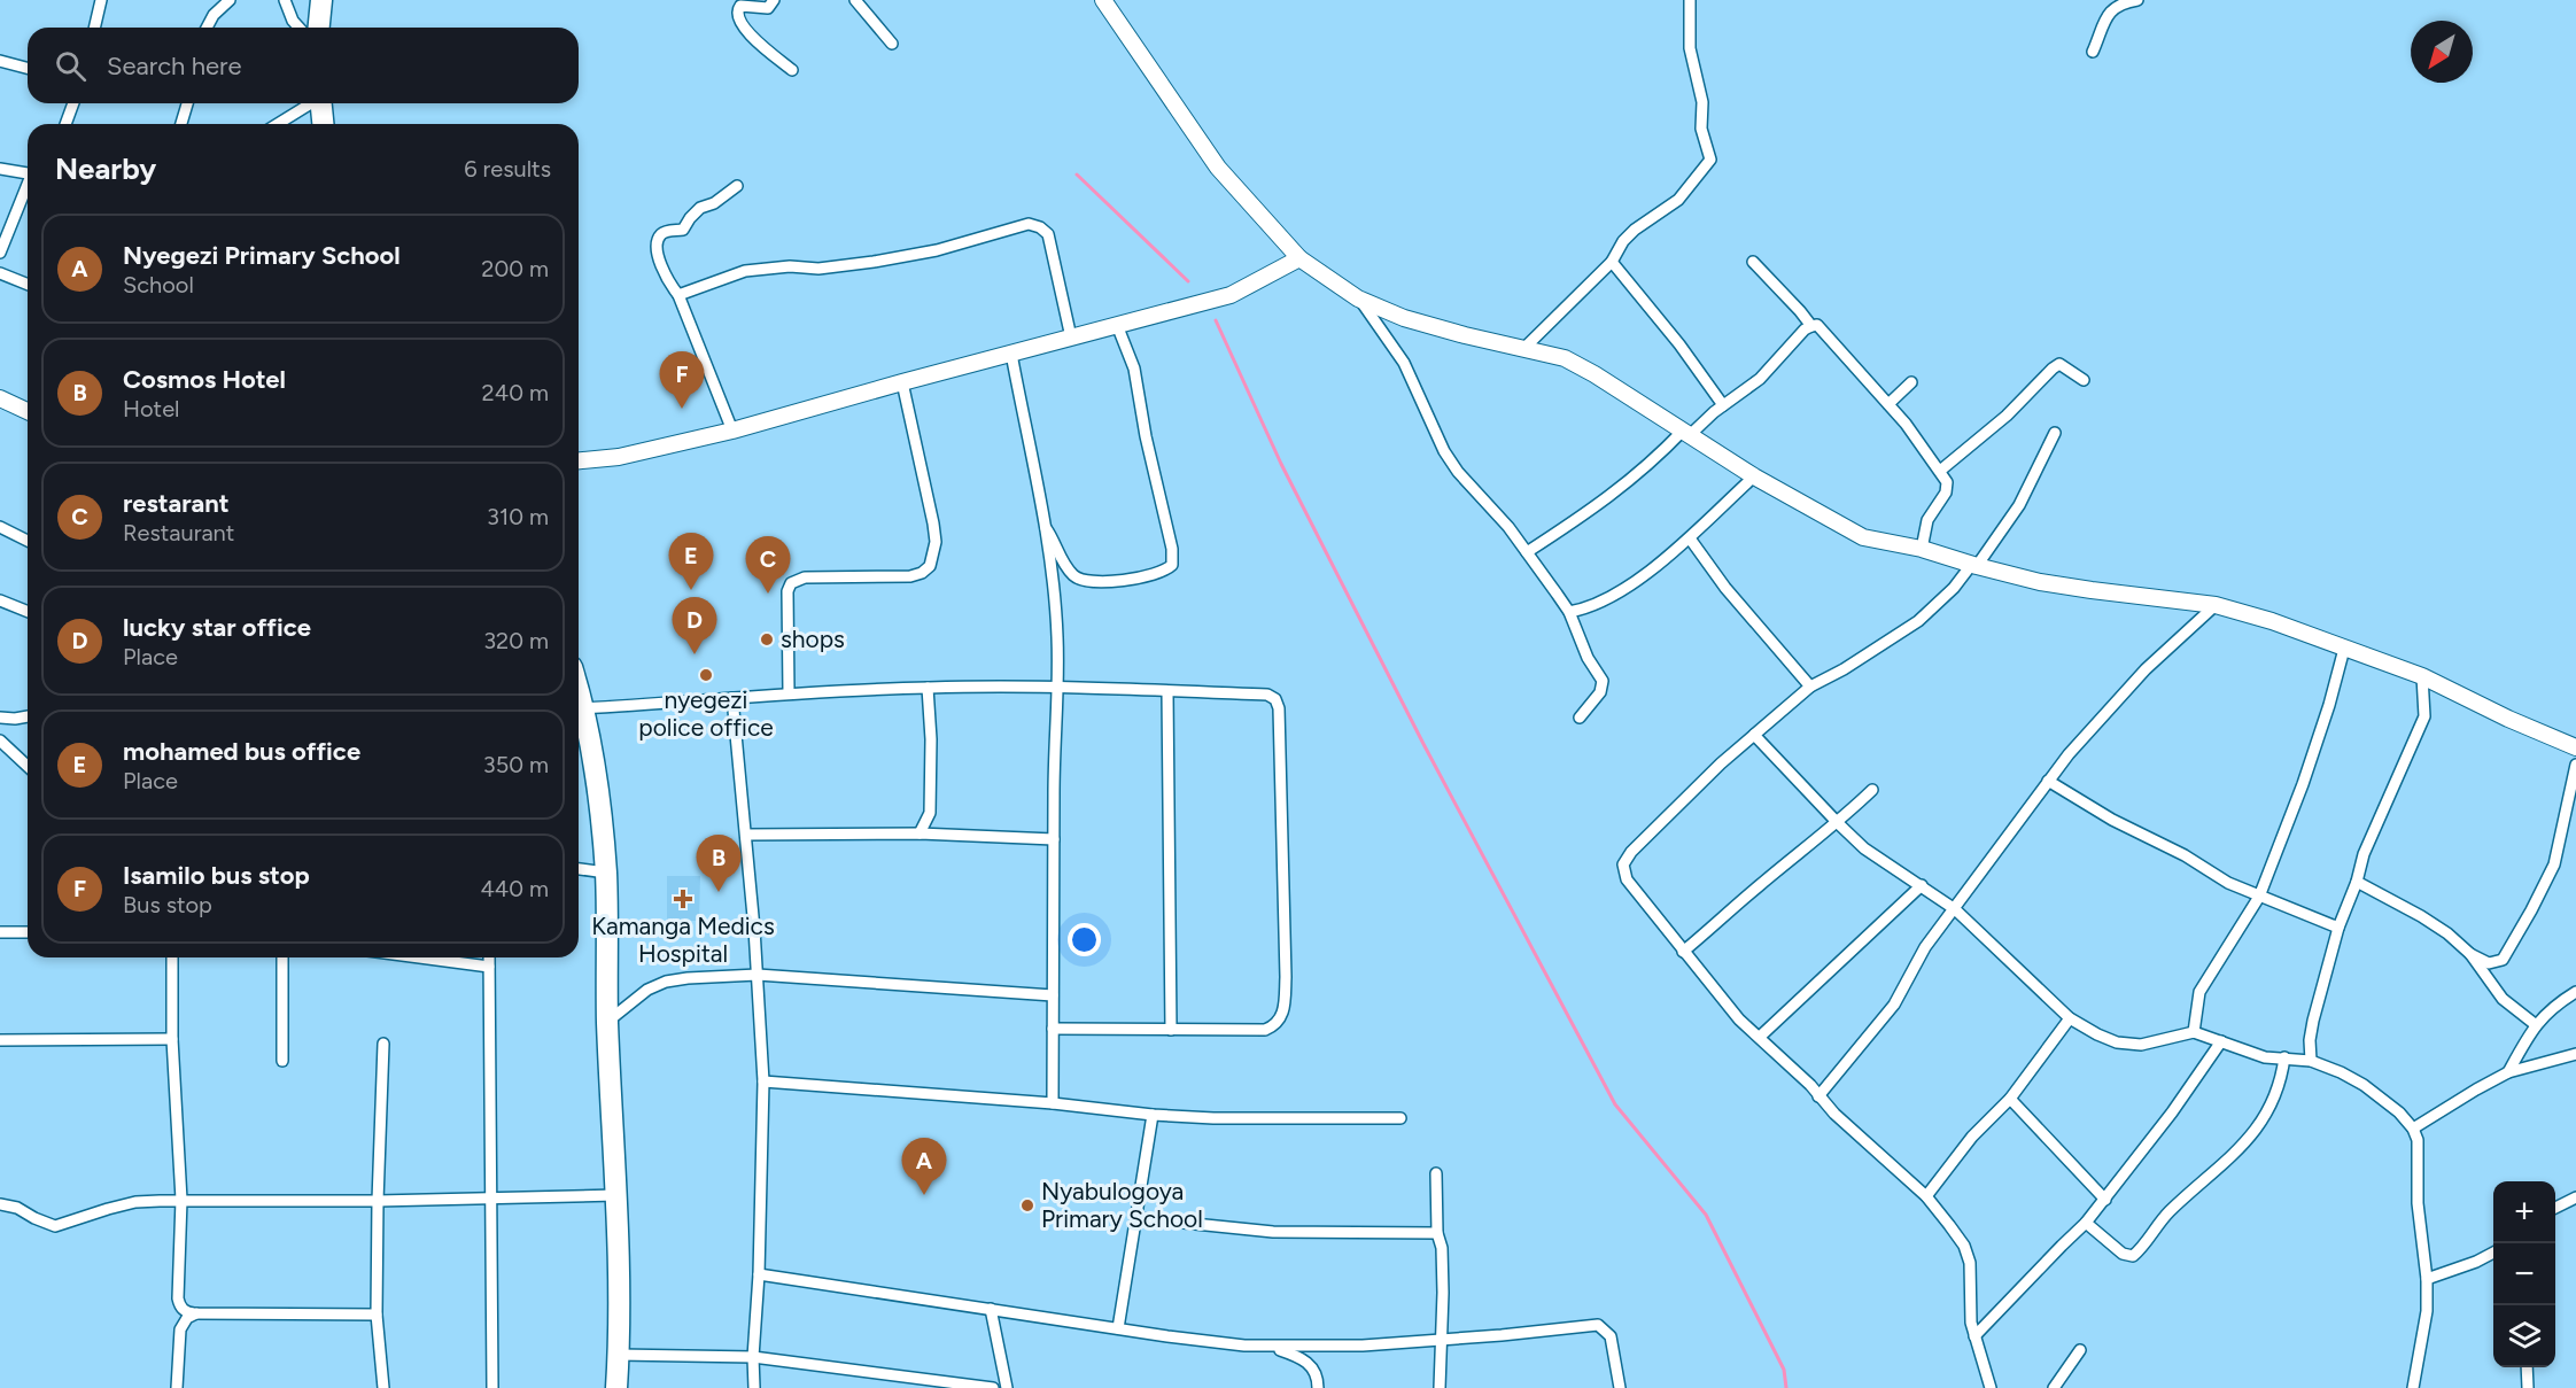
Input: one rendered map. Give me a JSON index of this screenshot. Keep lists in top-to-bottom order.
{
  "places": {
    "other": ["shops", "nyegezi police office", "Nyabulogoya Primary School"],
    "health": ["Kamanga Medics Hospital"]
  },
  "north": "bottom left",
  "page": {
    "search": "Search here",
    "heading": ["Nearby", "6 results"],
    "list": [
      {
        "mark": "A",
        "name": "Nyegezi Primary School",
        "note": "School",
        "value": "200 m"
      },
      {
        "mark": "B",
        "name": "Cosmos Hotel",
        "note": "Hotel",
        "value": "240 m"
      },
      {
        "mark": "C",
        "name": "restarant",
        "note": "Restaurant",
        "value": "310 m"
      },
      {
        "mark": "D",
        "name": "lucky star office",
        "note": "Place",
        "value": "320 m"
      },
      {
        "mark": "E",
        "name": "mohamed bus office",
        "note": "Place",
        "value": "350 m"
      },
      {
        "mark": "F",
        "name": "Isamilo bus stop",
        "note": "Bus stop",
        "value": "440 m"
      }
    ],
    "pins": [
      "F",
      "E",
      "C",
      "D",
      "B",
      "A"
    ],
    "map_buttons": ["+", "−"]
  }
}
